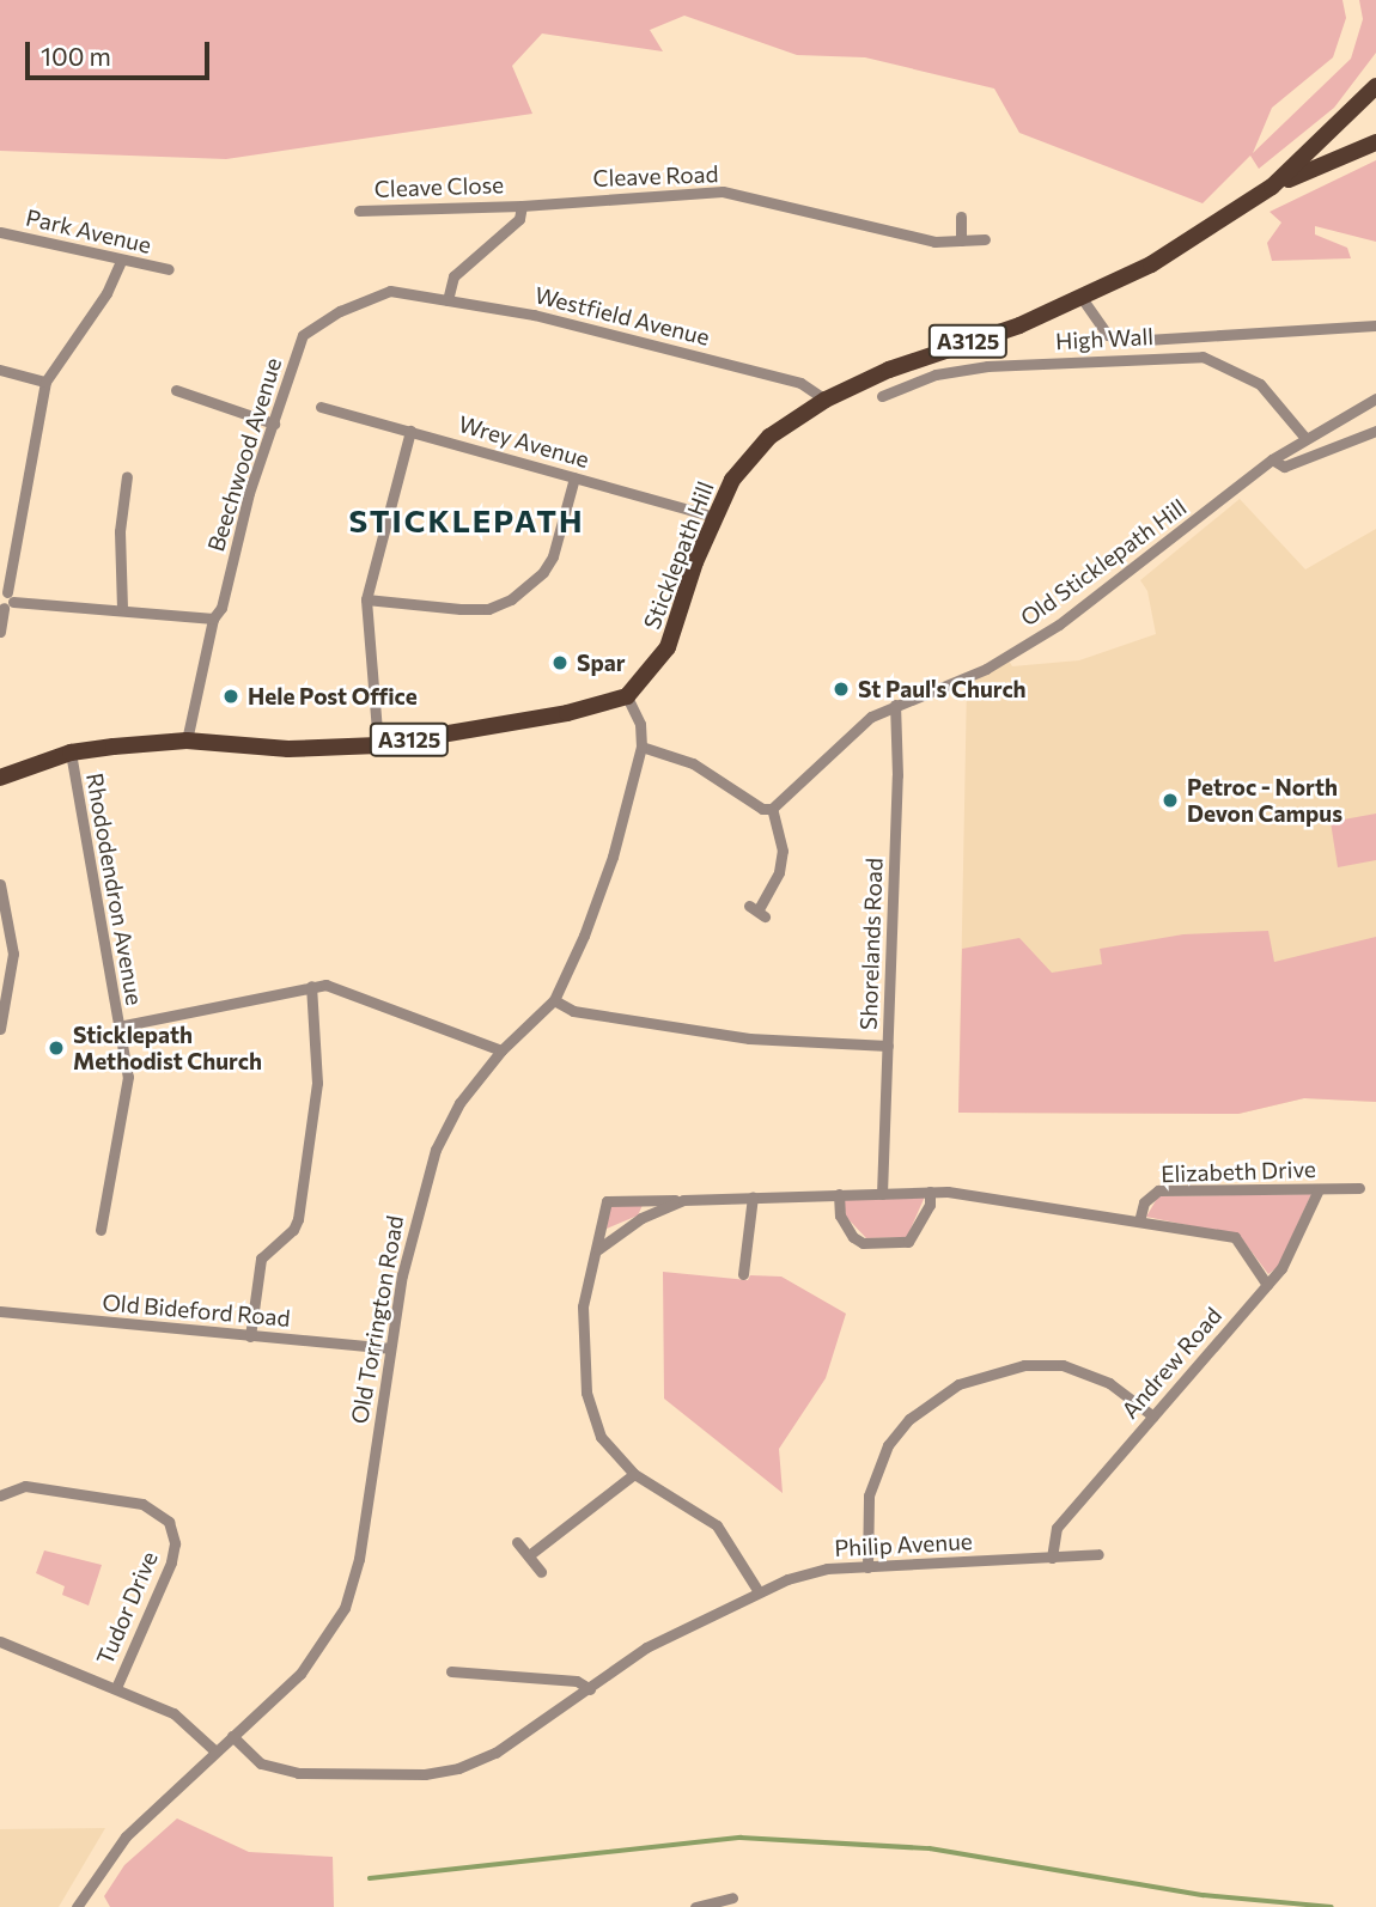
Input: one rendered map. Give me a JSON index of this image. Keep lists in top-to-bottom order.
{
  "streets": {
    "main road": ["A3125", "Sticklepath Hill"],
    "street": [
      "Cleave Road",
      "Cleave Close",
      "Park Avenue",
      "Westfield Avenue",
      "High Wall",
      "Wrey Avenue",
      "Beechwood Avenue",
      "Old Sticklepath Hill",
      "Rhododendron Avenue",
      "Shorelands Road",
      "Elizabeth Drive",
      "Old Bideford Road",
      "Old Torrington Road",
      "Andrew Road",
      "Philip Avenue",
      "Tudor Drive"
    ]
  },
  "crossings": [
    ["Cleave Road", "Cleave Close"],
    ["Westfield Avenue", "Beechwood Avenue"],
    ["Westfield Avenue", "Sticklepath Hill"],
    ["High Wall", "Old Sticklepath Hill"],
    ["A3125", "Beechwood Avenue"],
    ["A3125", "Sticklepath Hill"],
    ["A3125", "Rhododendron Avenue"],
    ["A3125", "Old Torrington Road"],
    ["Wrey Avenue", "Sticklepath Hill"],
    ["Sticklepath Hill", "Old Torrington Road"],
    ["Old Sticklepath Hill", "Shorelands Road"],
    ["Shorelands Road", "Old Torrington Road"],
    ["Elizabeth Drive", "Andrew Road"],
    ["Old Bideford Road", "Old Torrington Road"],
    ["Old Torrington Road", "Philip Avenue"],
    ["Andrew Road", "Philip Avenue"]
  ],
  "districts": ["STICKLEPATH"],
  "places": [
    "Spar",
    "St Paul's Church",
    "Hele Post Office",
    "Petroc - North Devon Campus",
    "Sticklepath Methodist Church"
  ],
  "scale_bar": "100 m"
}
